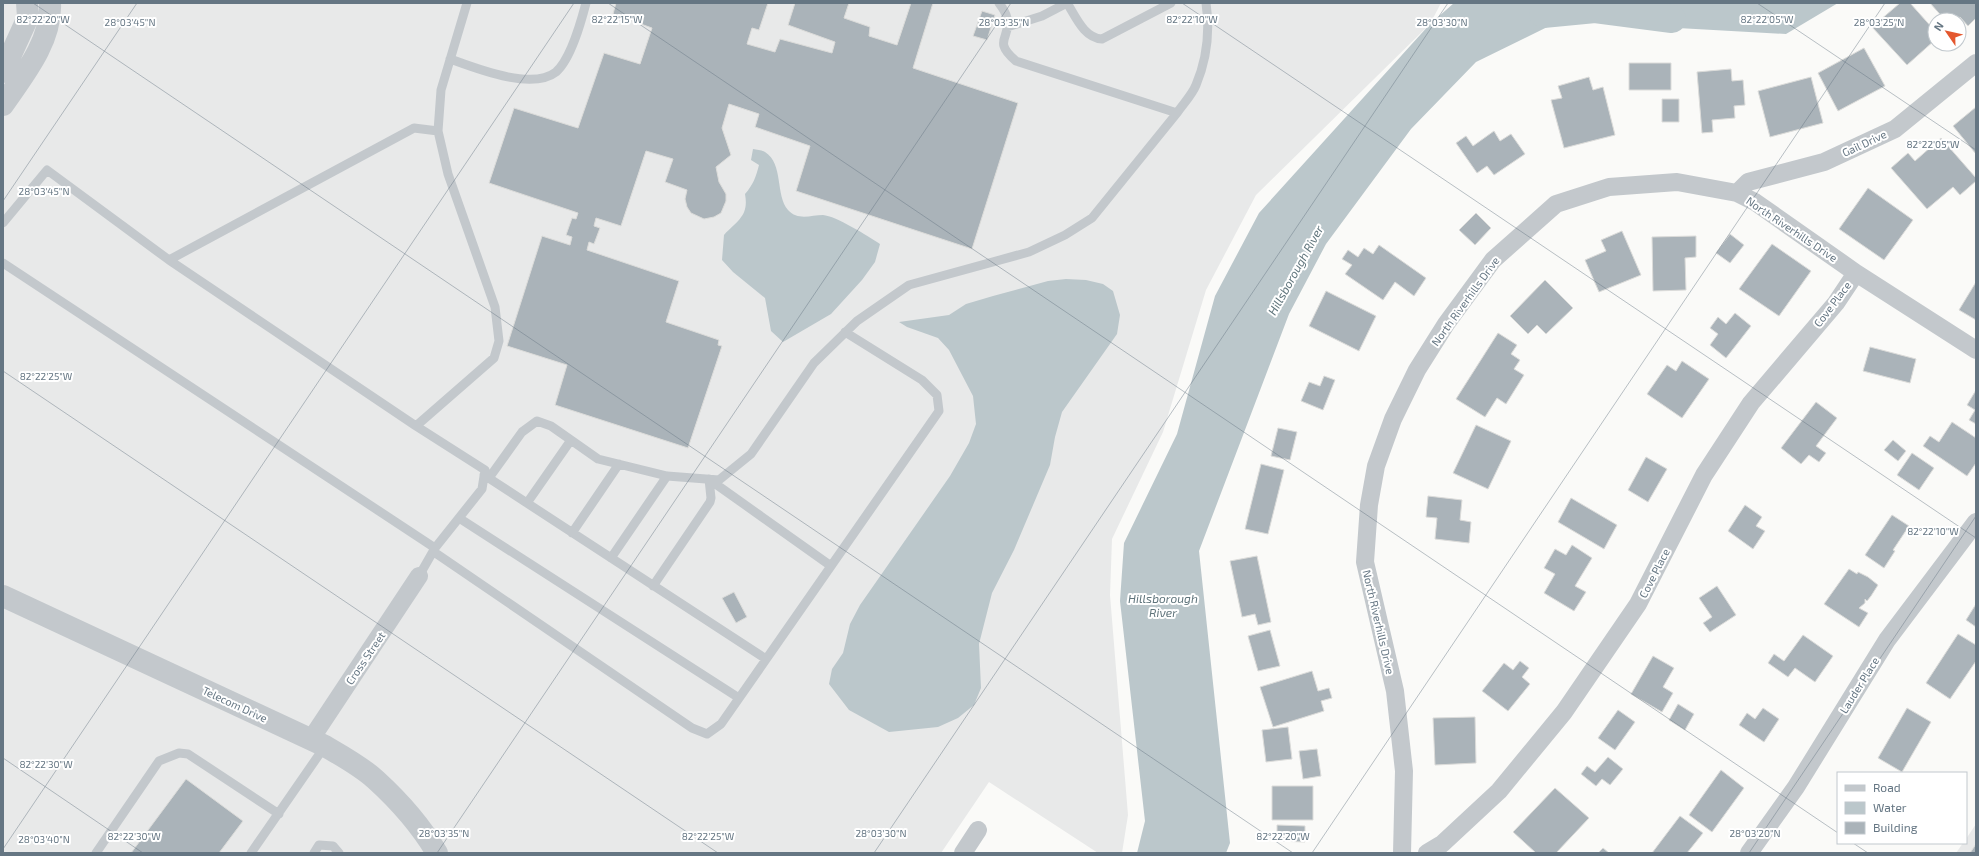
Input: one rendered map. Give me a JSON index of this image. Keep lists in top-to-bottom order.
{
  "streets": {
    "street": [
      "Gail Drive",
      "North Riverhills Drive",
      "Cove Place",
      "Cross Street",
      "Lauder Place",
      "Telecom Drive"
    ]
  },
  "crossings": [
    ["Gail Drive", "North Riverhills Drive"],
    ["North Riverhills Drive", "Cove Place"],
    ["Cross Street", "Telecom Drive"]
  ],
  "water": ["Hillsborough River"],
  "legend": ["Road", "Water", "Building"],
  "north": "top left",
  "coordinates": [
    "82°22'20\"W",
    "82°22'15\"W",
    "82°22'10\"W",
    "82°22'05\"W",
    "28°03'45\"N",
    "28°03'35\"N",
    "28°03'30\"N",
    "28°03'25\"N",
    "82°22'25\"W",
    "82°22'30\"W",
    "28°03'20\"N",
    "28°03'40\"N"
  ]
}
